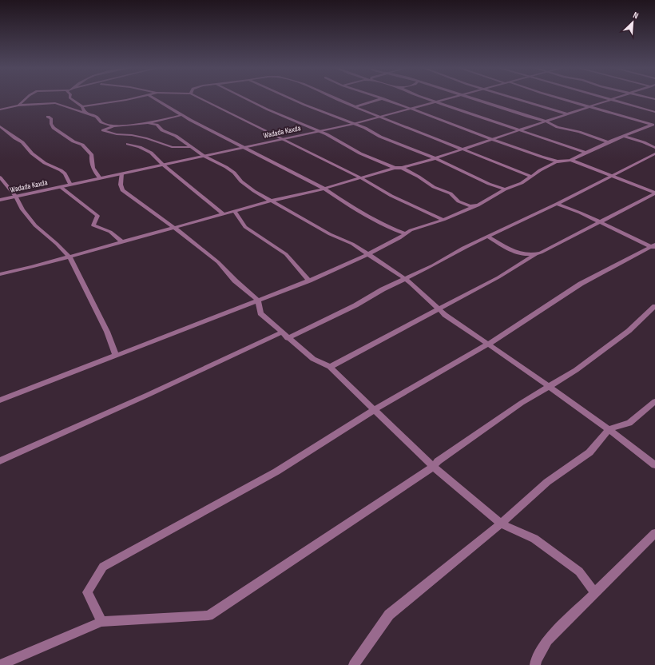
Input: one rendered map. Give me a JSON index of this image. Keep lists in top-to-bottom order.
{
  "streets": {
    "street": ["Wadada Kaxda"]
  },
  "north": "top right"
}
